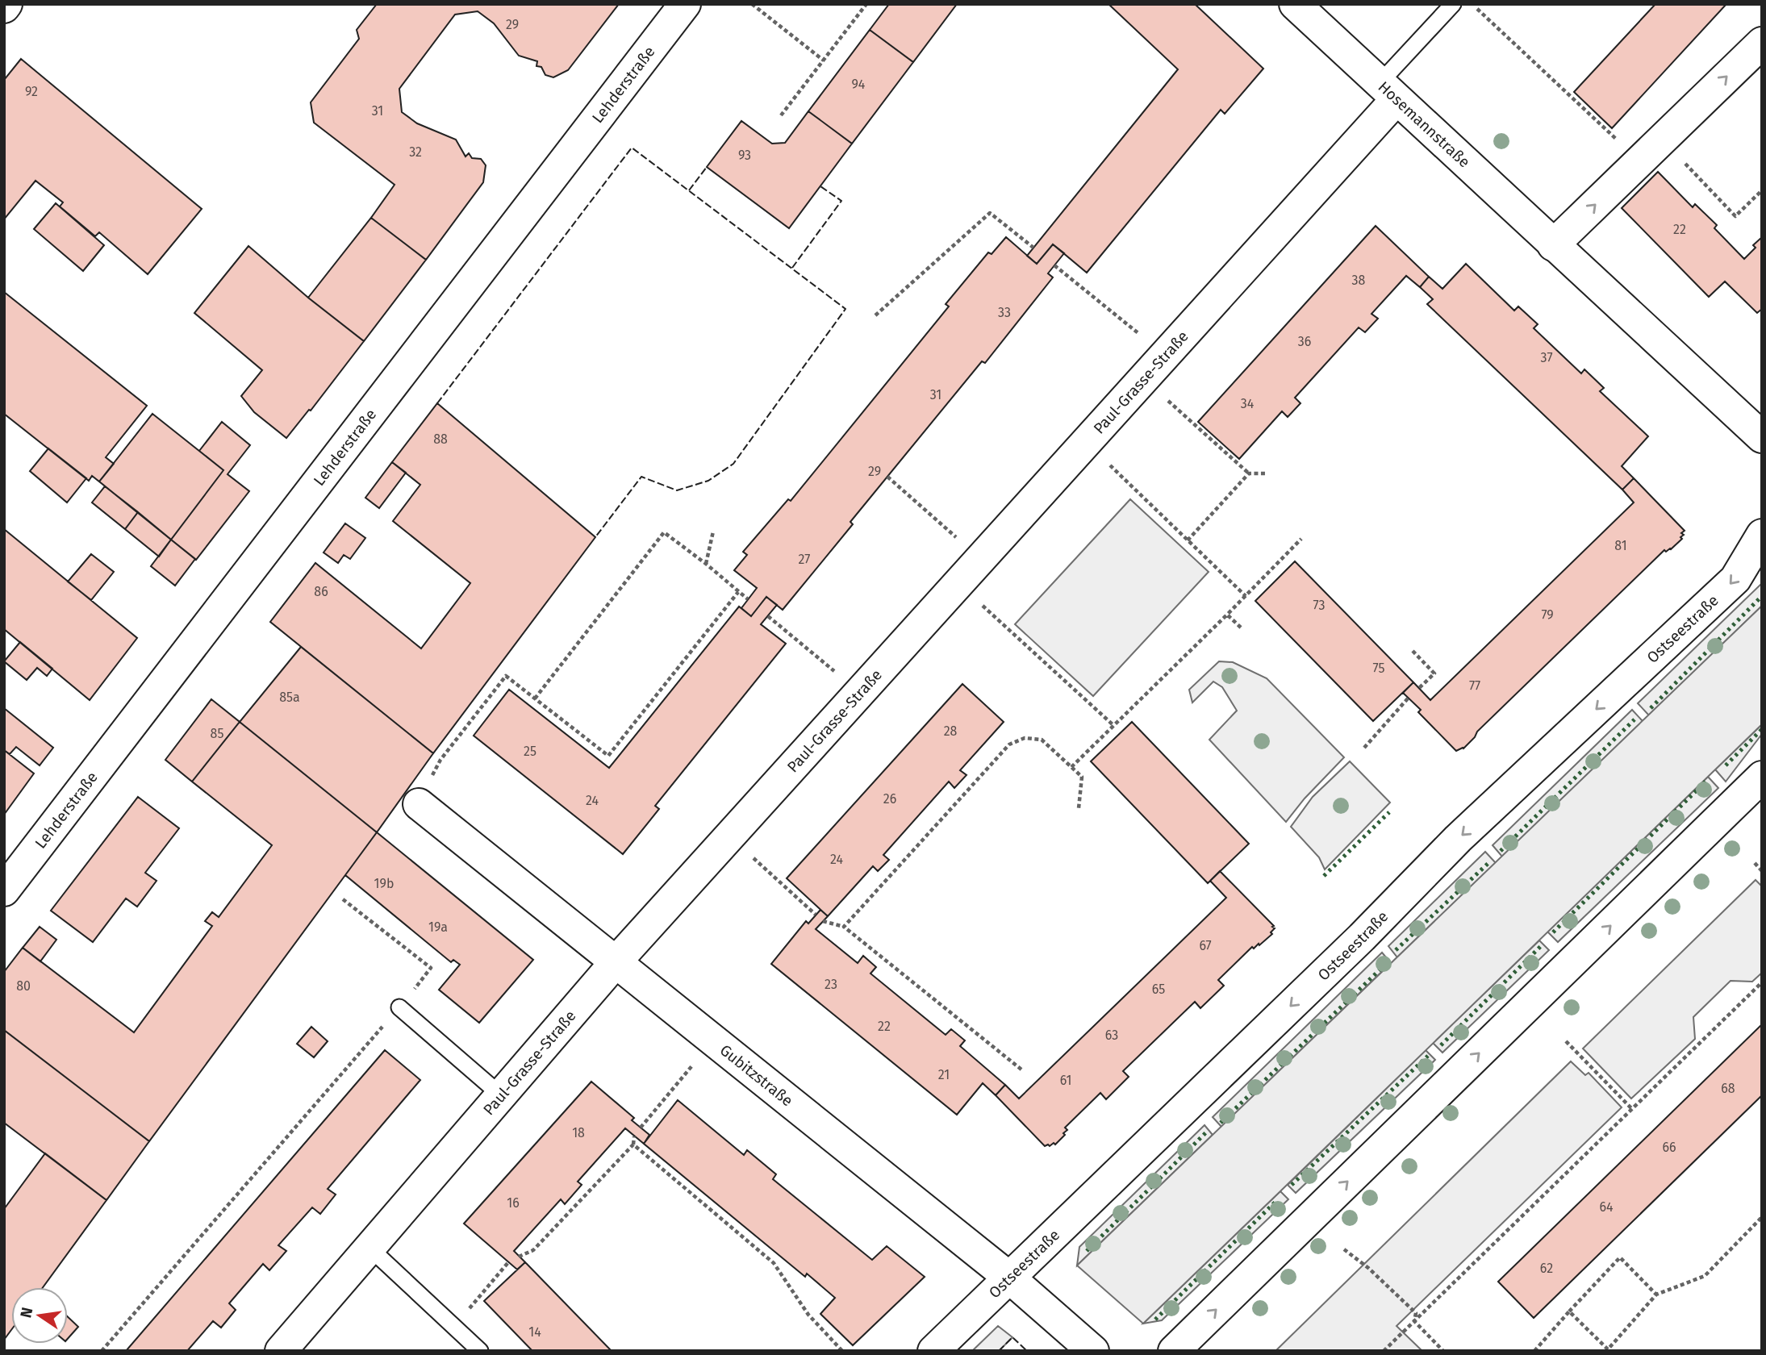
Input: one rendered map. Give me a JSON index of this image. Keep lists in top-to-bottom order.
{
  "streets": {
    "street": [
      "Lehderstraße",
      "Hosemannstraße",
      "Paul-Grasse-Straße",
      "Ostseestraße",
      "Gubitzstraße"
    ]
  },
  "crossings": [
    ["Hosemannstraße", "Paul-Grasse-Straße"],
    ["Paul-Grasse-Straße", "Gubitzstraße"],
    ["Ostseestraße", "Gubitzstraße"]
  ],
  "house_numbers": [
    "29",
    "94",
    "92",
    "31",
    "32",
    "93",
    "22",
    "38",
    "33",
    "36",
    "37",
    "31",
    "34",
    "88",
    "29",
    "81",
    "27",
    "86",
    "73",
    "79",
    "75",
    "77",
    "85a",
    "28",
    "85",
    "25",
    "26",
    "24",
    "24",
    "19b",
    "19a",
    "67",
    "23",
    "80",
    "65",
    "22",
    "63",
    "21",
    "61",
    "68",
    "18",
    "66",
    "16",
    "64",
    "62",
    "14"
  ],
  "north": "left"
}
